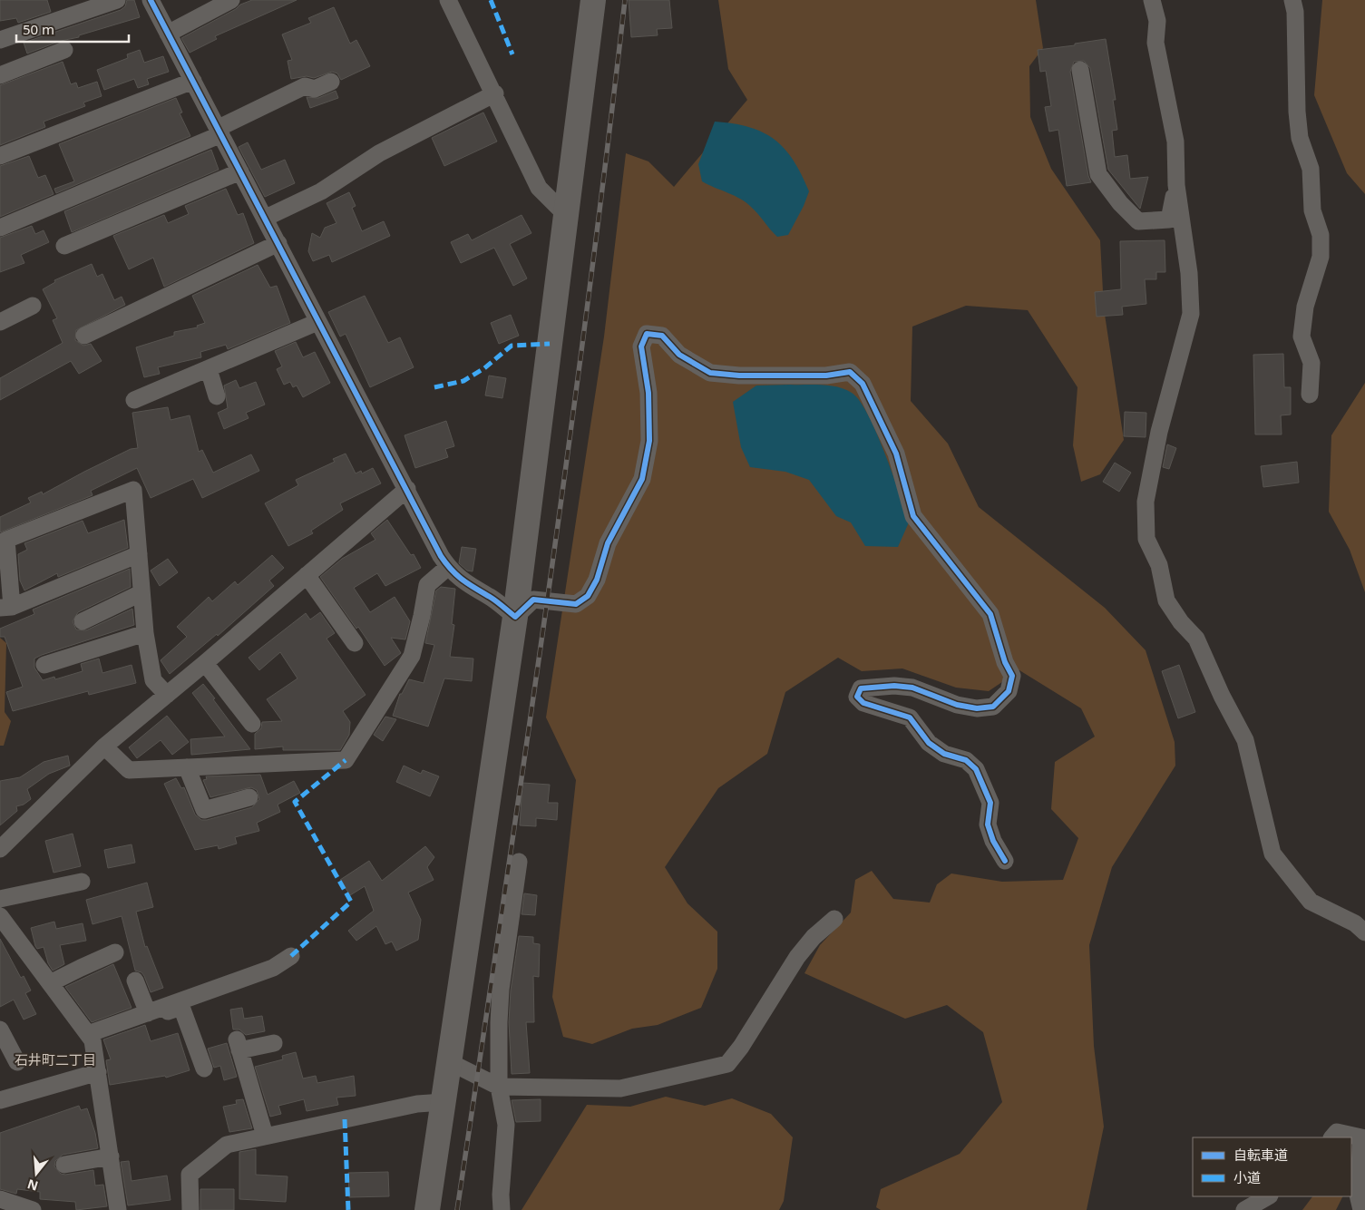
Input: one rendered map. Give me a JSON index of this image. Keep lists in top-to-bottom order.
{
  "districts": ["石井町二丁目"],
  "legend": ["自転車道", "小道"],
  "scale_bar": "50 m",
  "north": "bottom"
}
